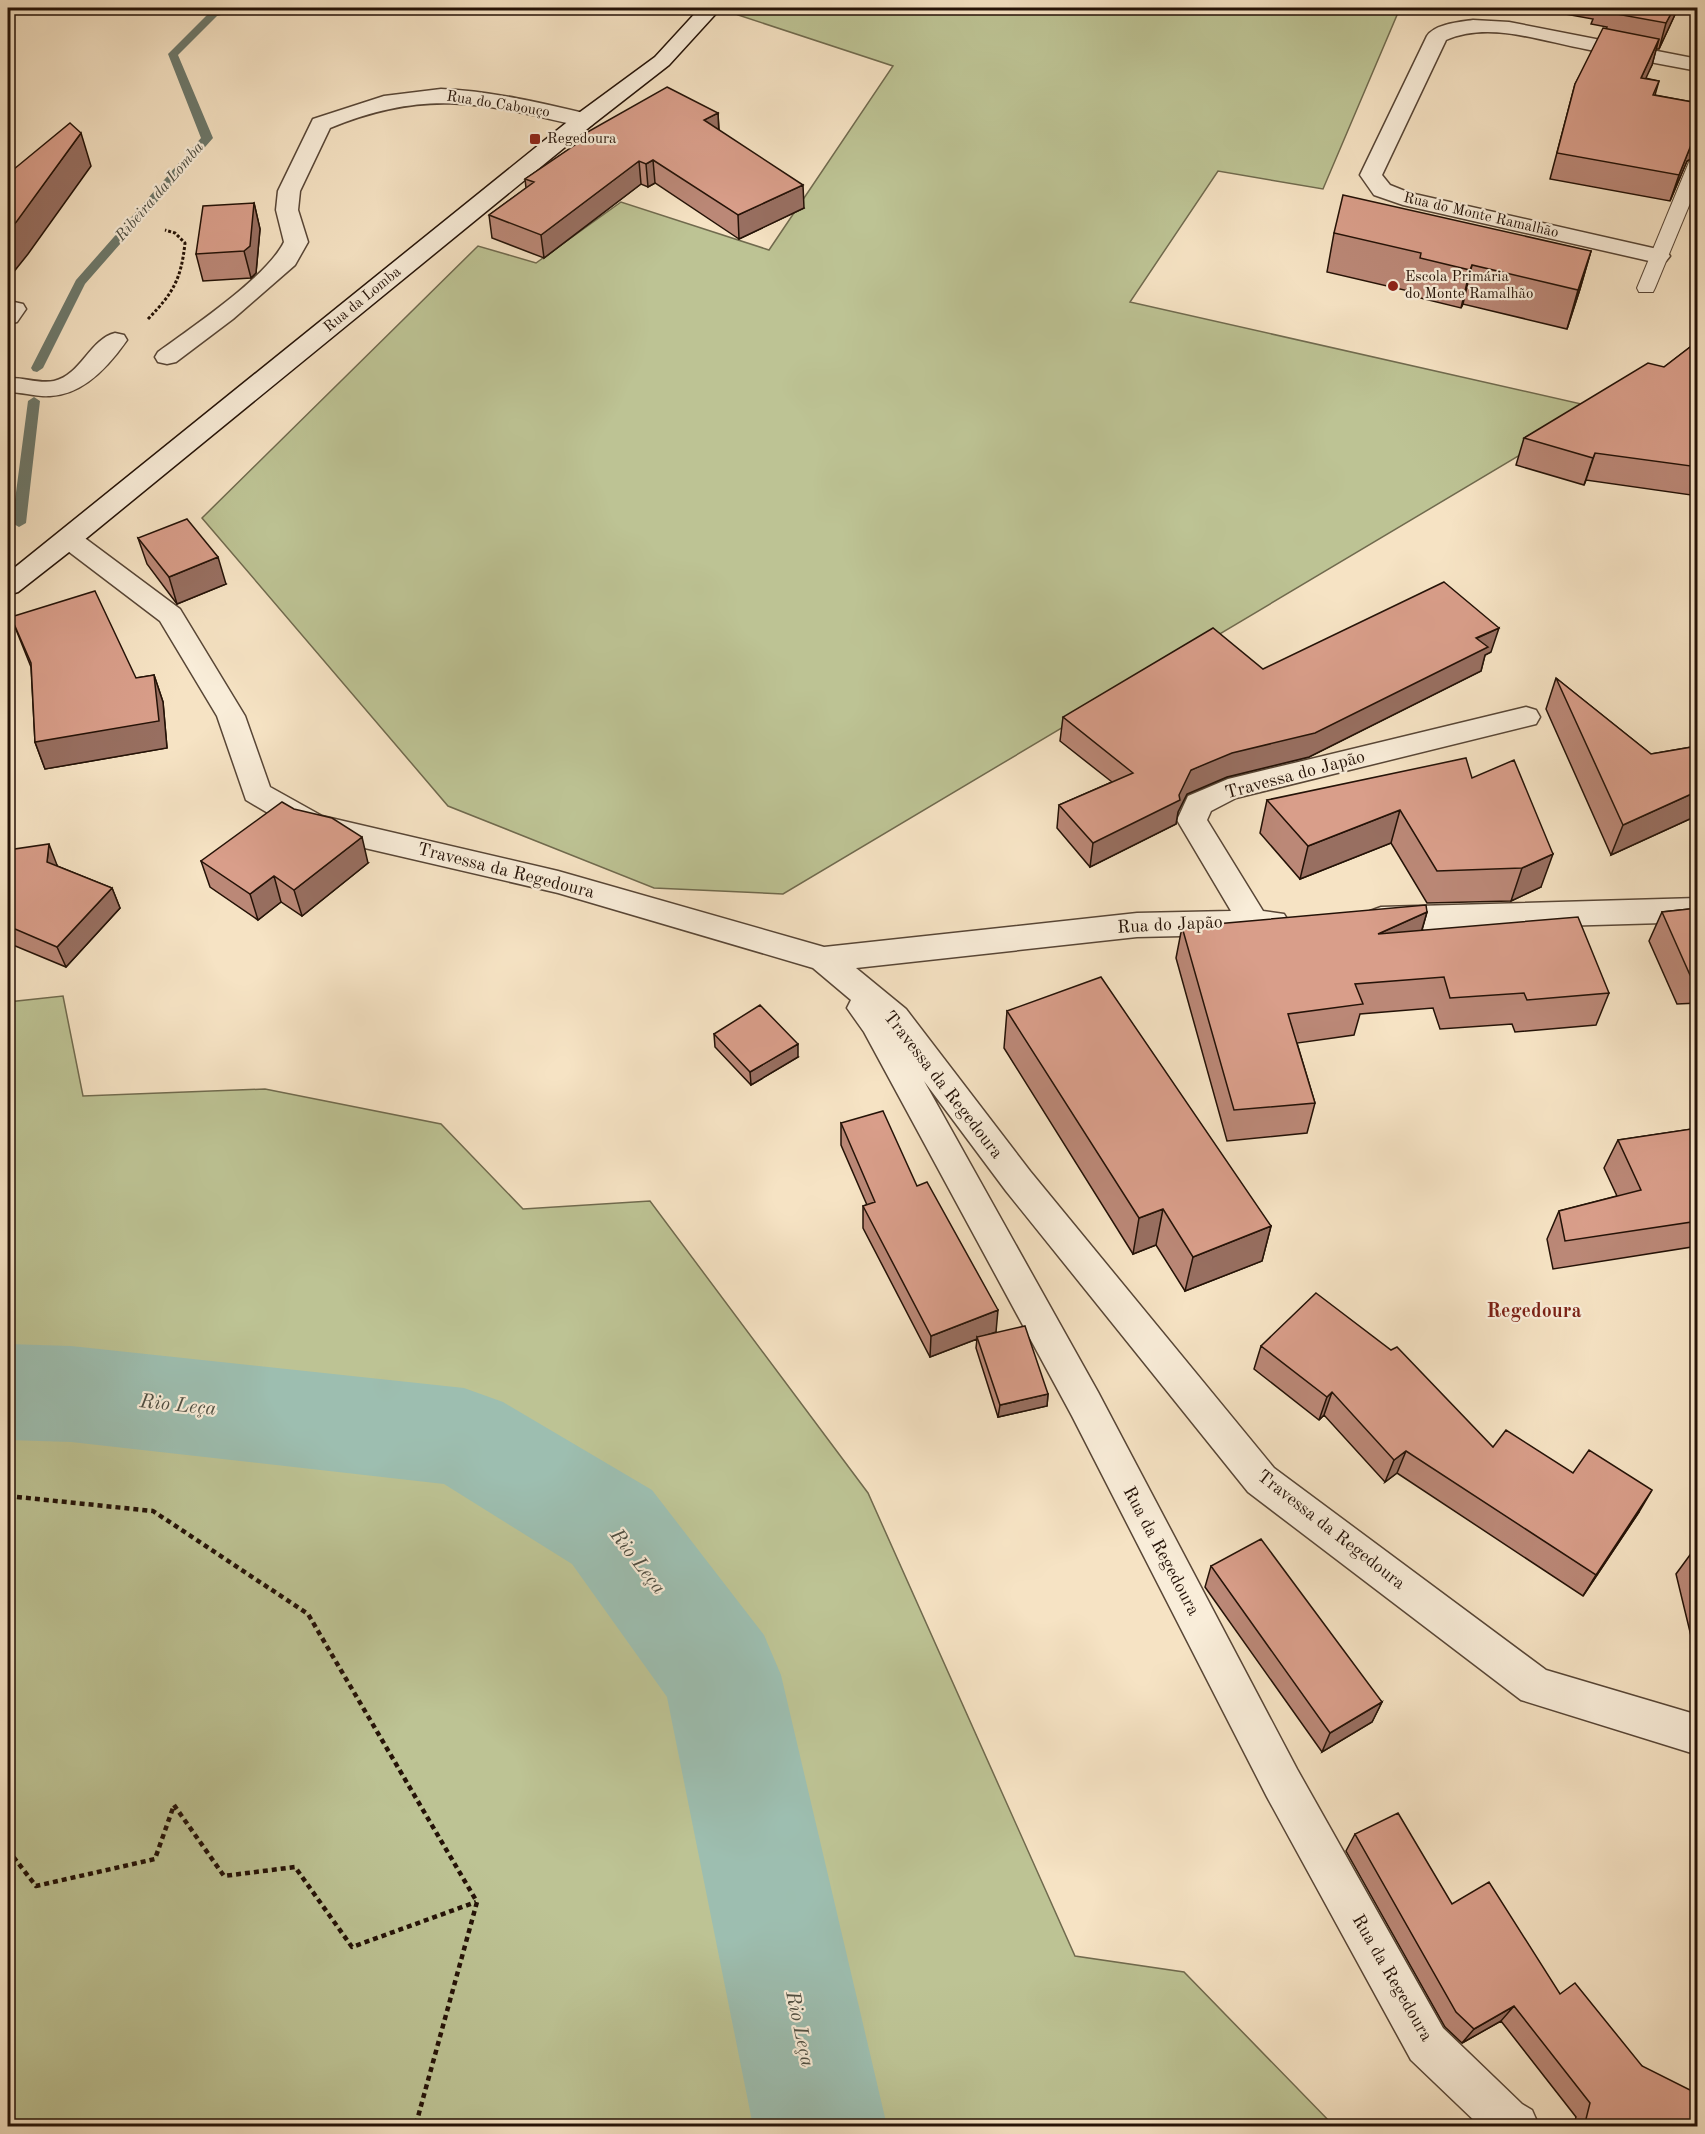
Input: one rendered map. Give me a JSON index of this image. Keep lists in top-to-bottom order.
{
  "streets": {
    "street": [
      "Rua do Cabouço",
      "Rua do Monte Ramalhão",
      "Rua da Lomba",
      "Travessa do Japão",
      "Travessa da Regedoura",
      "Rua do Japão",
      "Rua da Regedoura"
    ]
  },
  "crossings": [
    ["Rua do Cabouço", "Rua da Lomba"],
    ["Rua da Lomba", "Travessa da Regedoura"],
    ["Travessa do Japão", "Rua do Japão"],
    ["Travessa da Regedoura", "Rua do Japão"],
    ["Travessa da Regedoura", "Rua da Regedoura"],
    ["Rua do Japão", "Rua da Regedoura"]
  ],
  "districts": ["Regedoura"],
  "water": ["Ribeira da Lomba", "Rio Leça"],
  "places": {
    "transit": ["Regedoura"],
    "other": ["Escola Primária do Monte Ramalhão"]
  }
}
